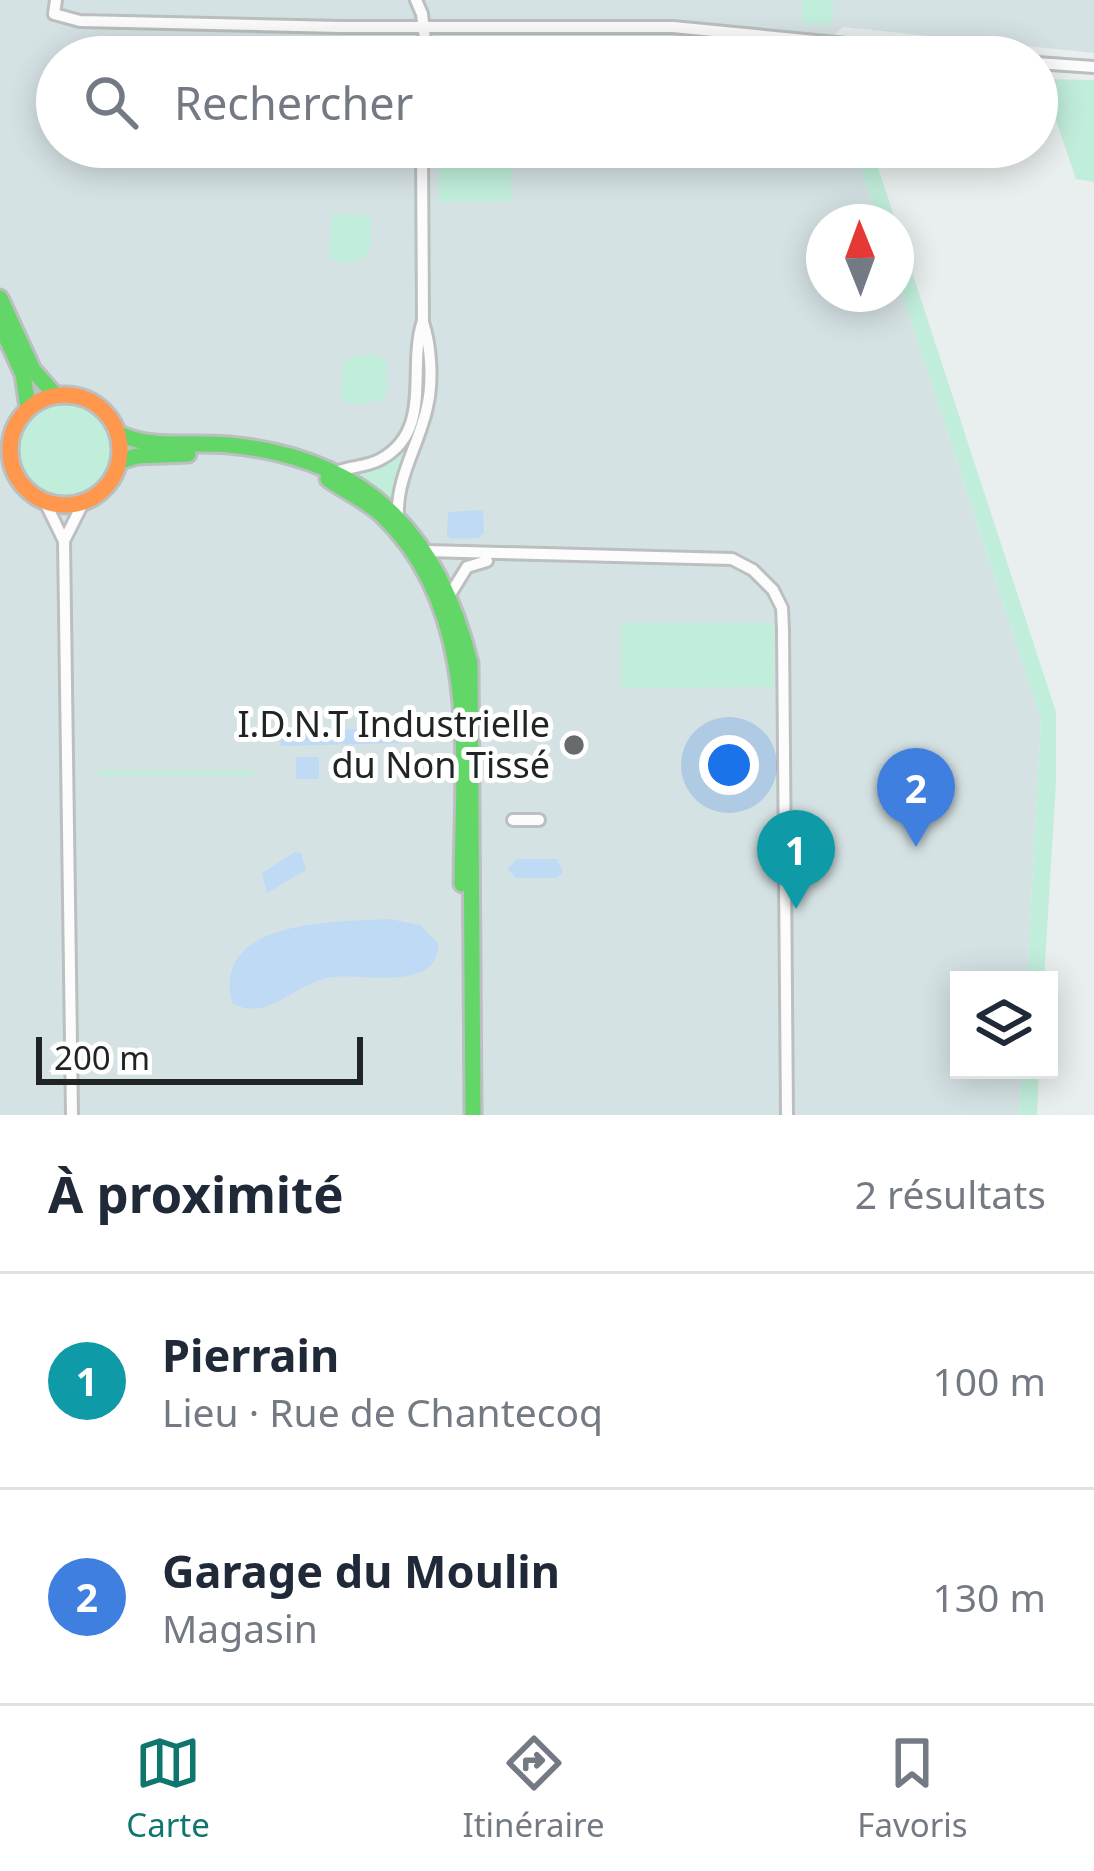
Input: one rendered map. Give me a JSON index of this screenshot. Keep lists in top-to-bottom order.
{
  "places": ["I.D.N.T Industrielle du Non Tissé"],
  "scale_bar": "200 m",
  "north": "top",
  "page": {
    "search": "Rechercher",
    "pins": ["2", "1"],
    "scale": "200 m",
    "heading": ["À proximité", "2 résultats"],
    "list": [
      {
        "mark": "1",
        "name": "Pierrain",
        "note": "Lieu · Rue de Chantecoq",
        "value": "100 m"
      },
      {
        "mark": "2",
        "name": "Garage du Moulin",
        "note": "Magasin",
        "value": "130 m"
      }
    ],
    "nav": ["Carte", "Itinéraire", "Favoris"]
  }
}
